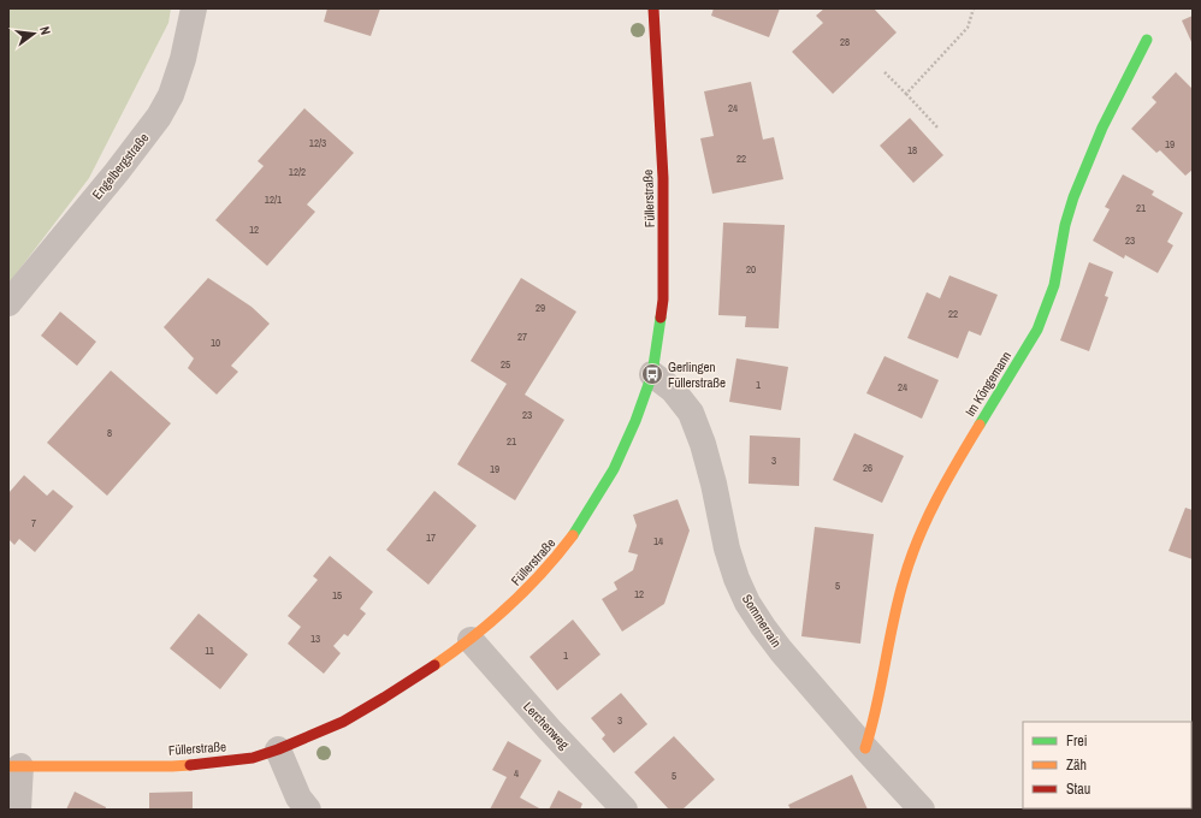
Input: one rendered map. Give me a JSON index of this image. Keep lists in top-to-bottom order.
{
  "streets": {
    "street": [
      "Engelbergstraße",
      "Füllerstraße",
      "Im Köngemann",
      "Sommerrain",
      "Lerchenweg"
    ]
  },
  "crossings": [
    ["Füllerstraße", "Sommerrain"],
    ["Füllerstraße", "Lerchenweg"],
    ["Im Köngemann", "Sommerrain"]
  ],
  "places": {
    "bus stop": ["Gerlingen Füllerstraße"]
  },
  "house_numbers": [
    "28",
    "24",
    "12/3",
    "19",
    "18",
    "22",
    "12/2",
    "12/1",
    "21",
    "12",
    "23",
    "20",
    "29",
    "22",
    "27",
    "10",
    "25",
    "1",
    "24",
    "23",
    "8",
    "21",
    "3",
    "26",
    "19",
    "7",
    "17",
    "14",
    "5",
    "12",
    "15",
    "13",
    "11",
    "1",
    "3",
    "4",
    "5"
  ],
  "legend": ["Frei", "Zäh", "Stau"],
  "north": "right"
}
